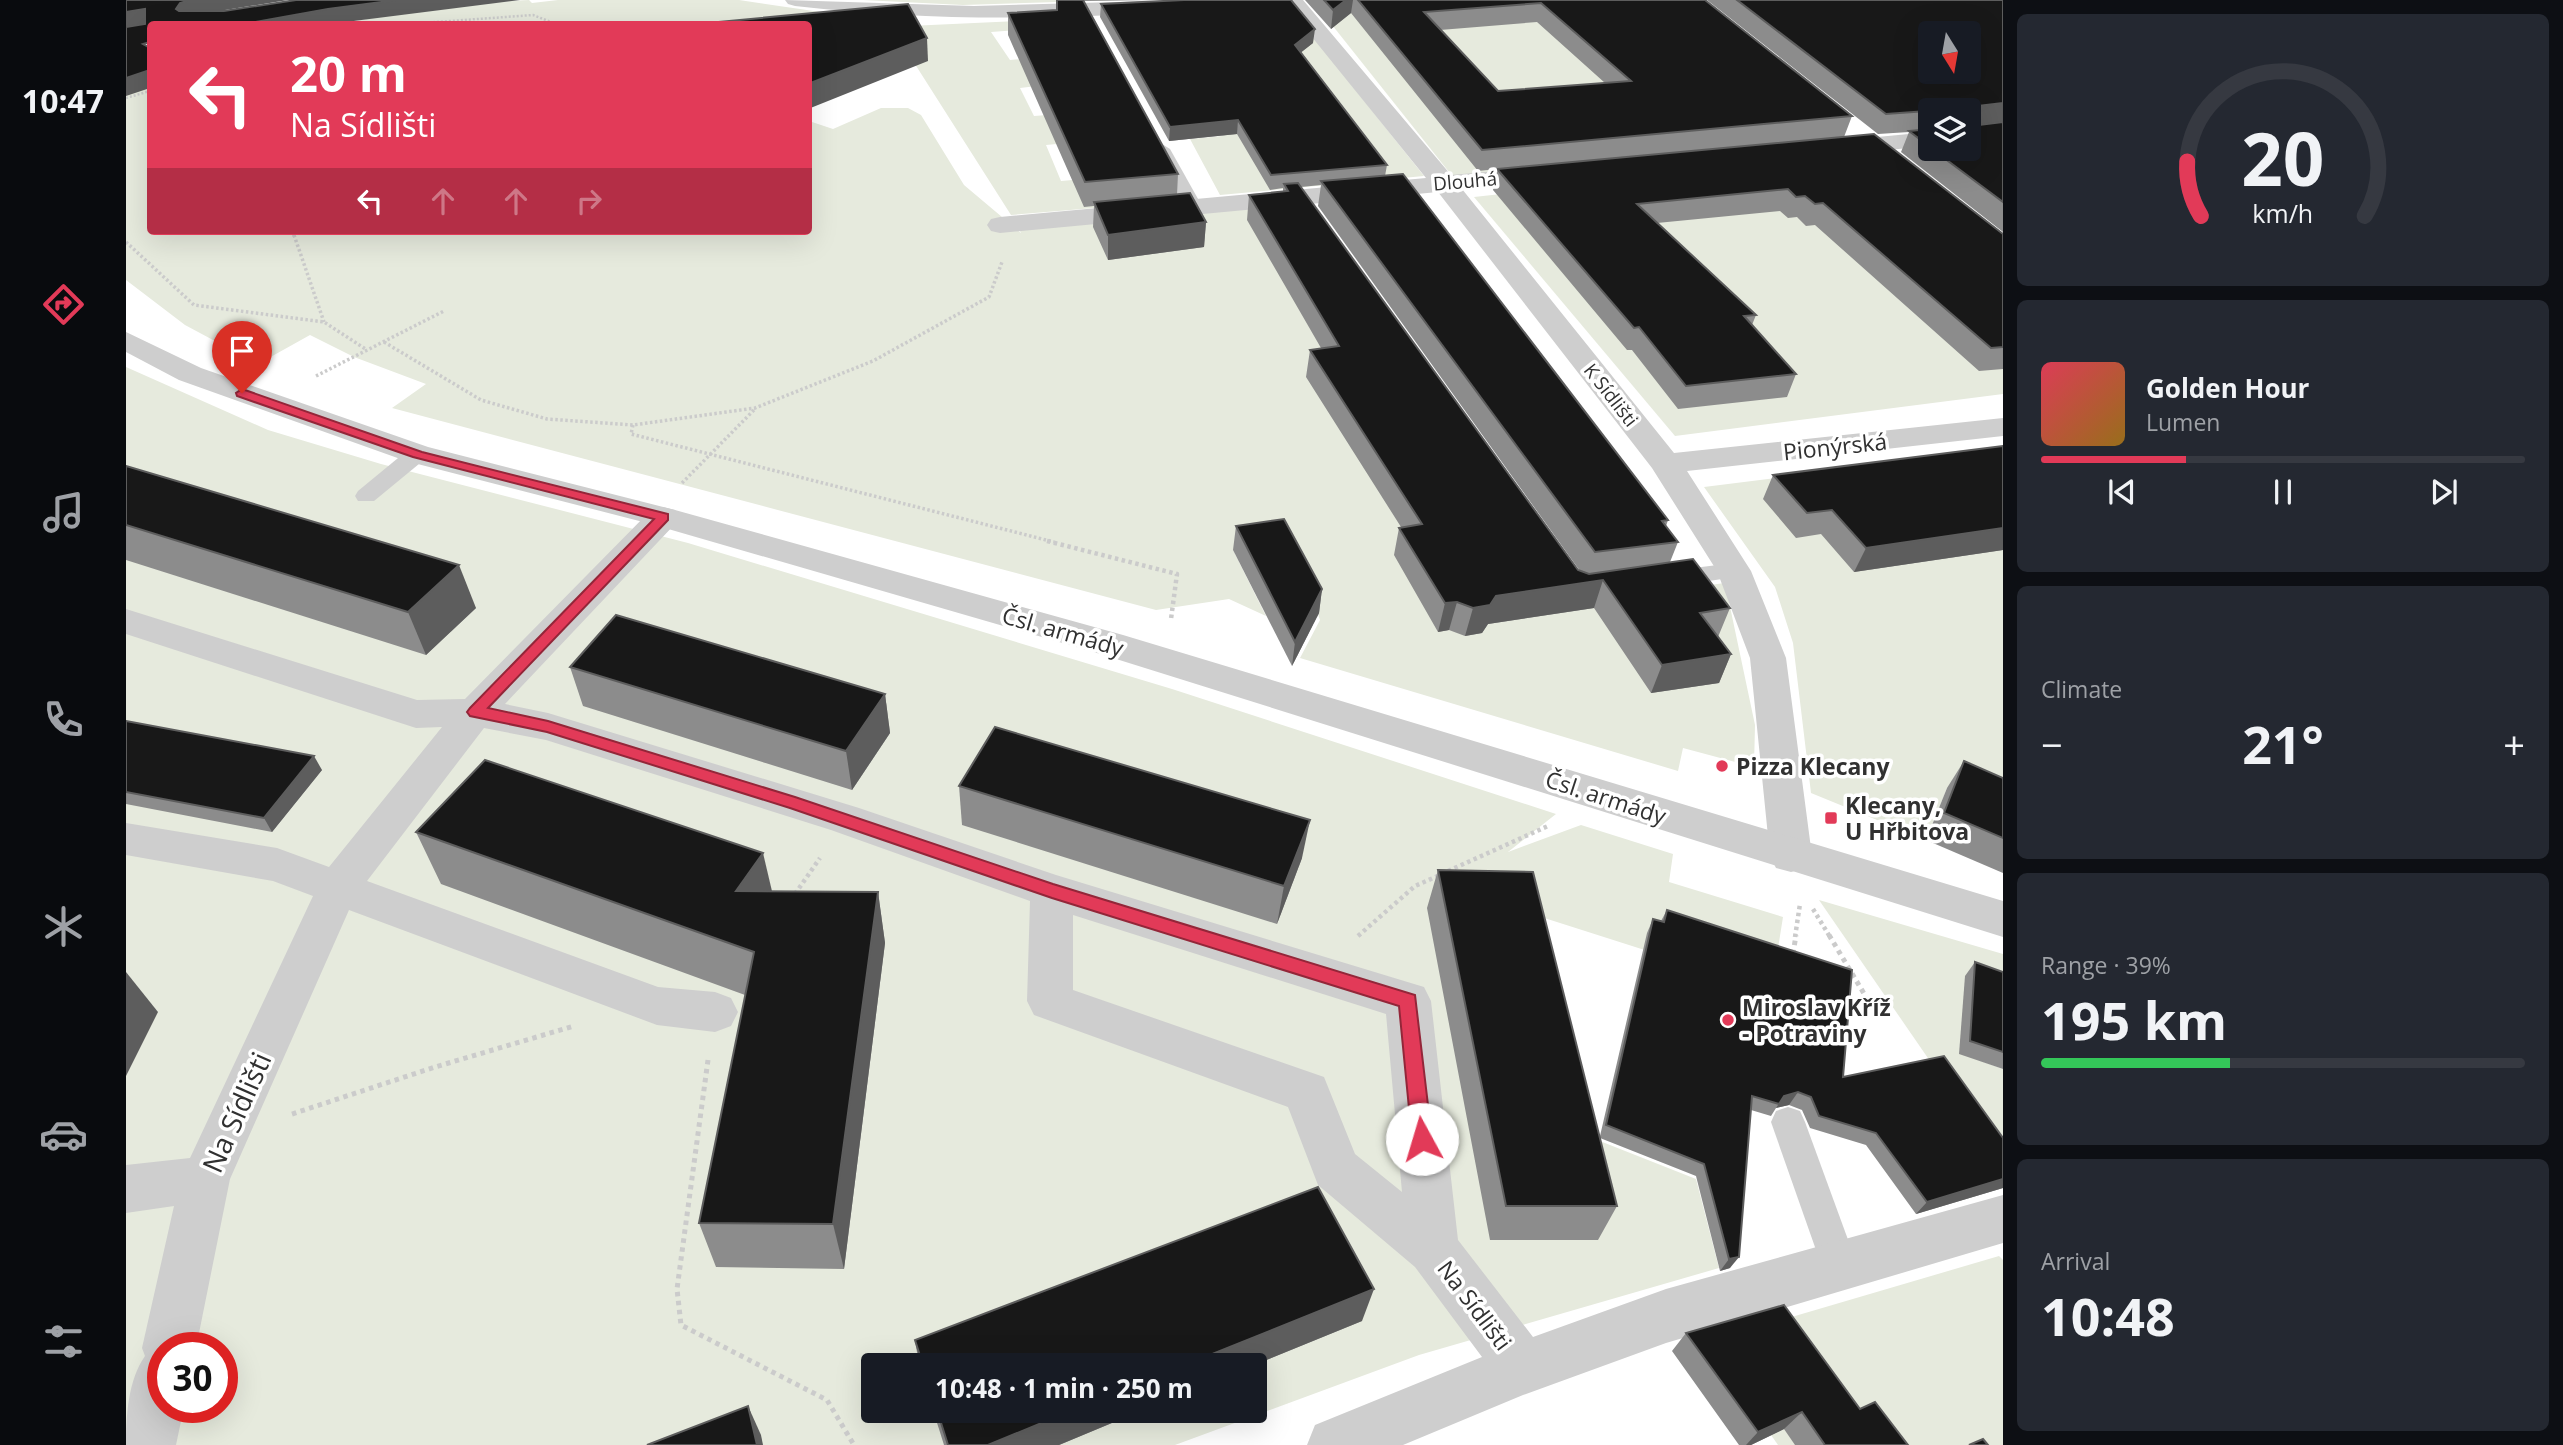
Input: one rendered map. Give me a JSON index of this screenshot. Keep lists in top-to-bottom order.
{
  "streets": {
    "street": [
      "Dlouhá",
      "K Sídlišti",
      "Pionýrská",
      "Čsl. armády",
      "Na Sídlišti"
    ]
  },
  "crossings": [
    ["Dlouhá", "K Sídlišti"],
    ["K Sídlišti", "Pionýrská"],
    ["K Sídlišti", "Čsl. armády"],
    ["Čsl. armády", "Na Sídlišti"]
  ],
  "places": {
    "other": ["Pizza Klecany", "Miroslav Kříž - Potraviny"],
    "transit": ["Klecany, U Hřbitova"]
  },
  "north": "bottom",
  "page": {
    "tabs": "10:47",
    "turn": ["20 m", "Na Sídlišti"],
    "song": ["Golden Hour", "Lumen"],
    "tile": [
      "Climate",
      ["Range · 39%", "195 km"],
      ["Arrival", "10:48"]
    ],
    "heat": ["−", "21°", "+"],
    "limit": "30",
    "trip": "10:48 · 1 min · 250 m",
    "gauge": ["20", "km/h"]
  }
}
